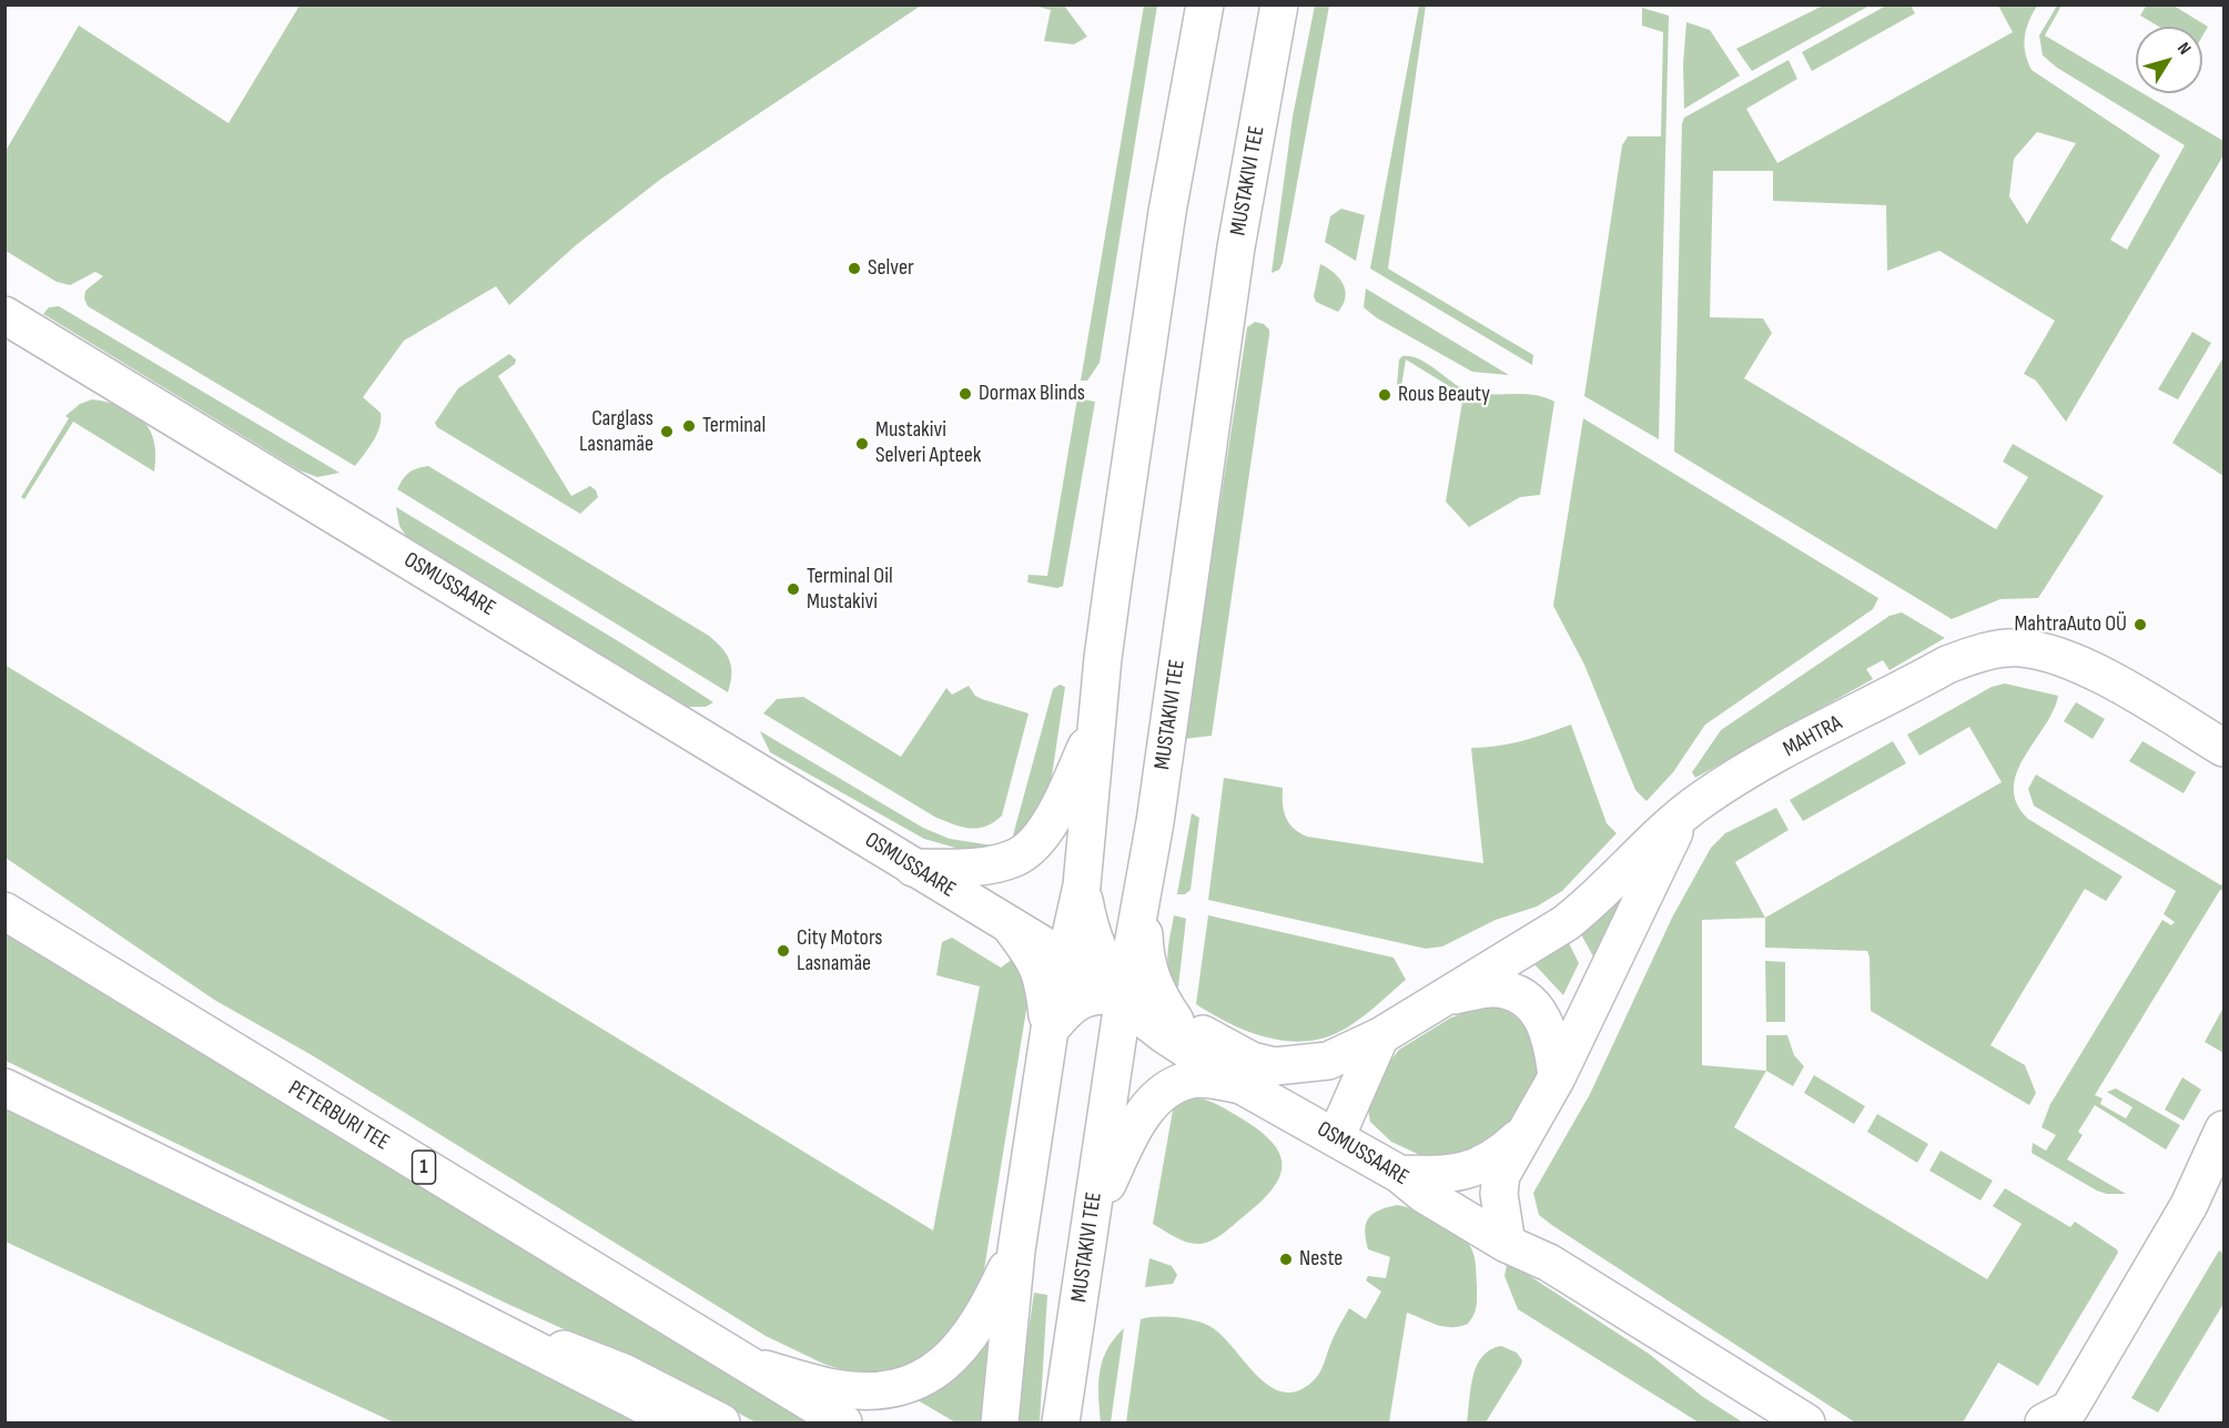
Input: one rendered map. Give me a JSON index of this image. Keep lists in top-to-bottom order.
{
  "streets": {
    "main road": [
      "MUSTAKIVI TEE",
      "OSMUSSAARE",
      "MAHTRA",
      "PETERBURI TEE",
      "1"
    ]
  },
  "crossings": [
    ["MUSTAKIVI TEE", "OSMUSSAARE"],
    ["OSMUSSAARE", "MAHTRA"]
  ],
  "places": [
    "Selver",
    "Dormax Blinds",
    "Rous Beauty",
    "Terminal",
    "Carglass Lasnamäe",
    "Mustakivi Selveri Apteek",
    "Terminal Oil Mustakivi",
    "MahtraAuto OÜ",
    "City Motors Lasnamäe",
    "Neste"
  ],
  "north": "top right"
}
